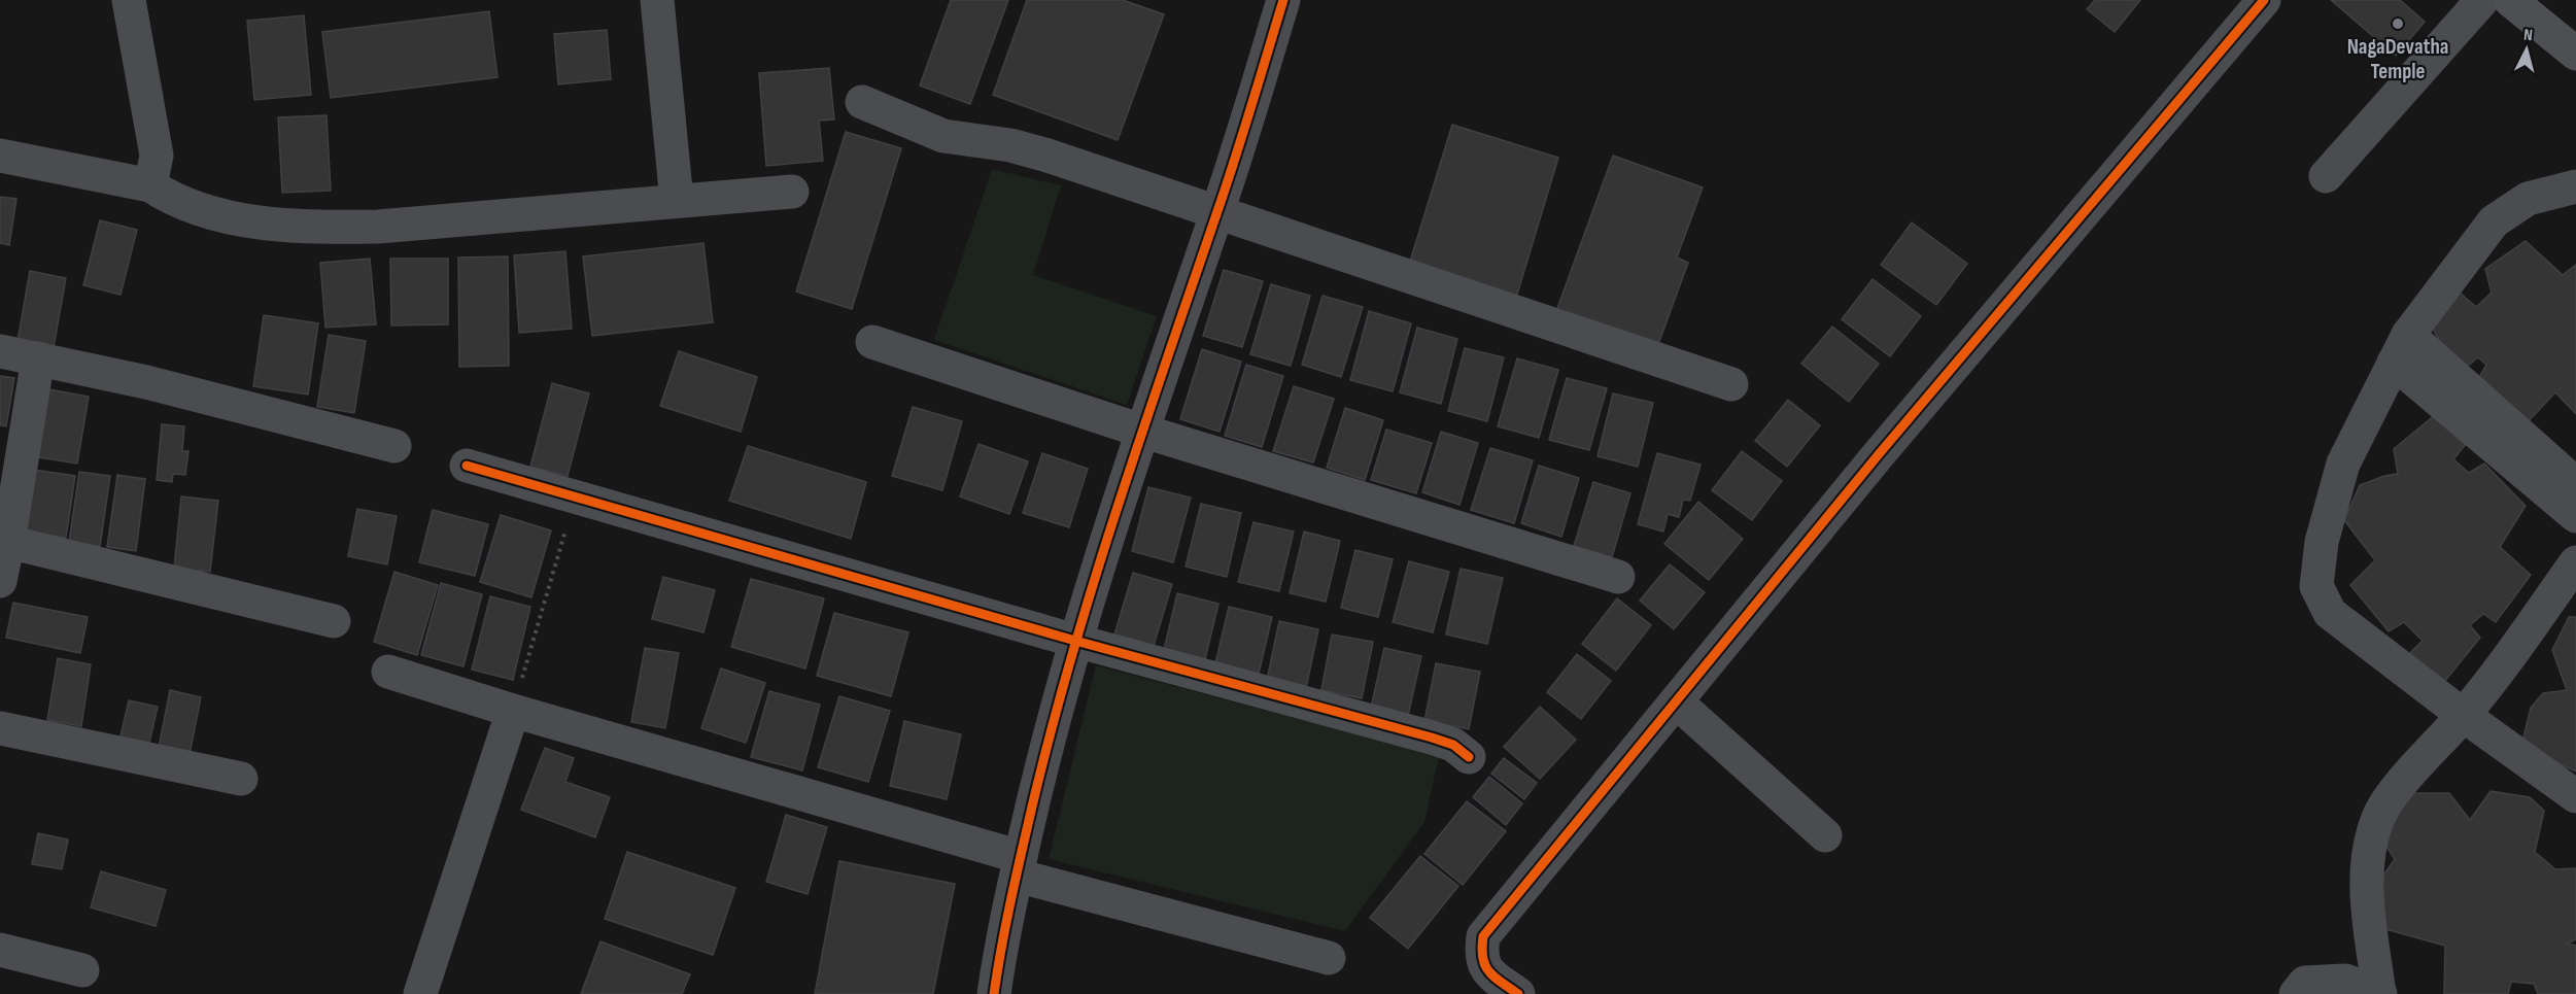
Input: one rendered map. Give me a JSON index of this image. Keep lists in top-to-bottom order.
{
  "places": ["NagaDevatha Temple"],
  "north": "top"
}
